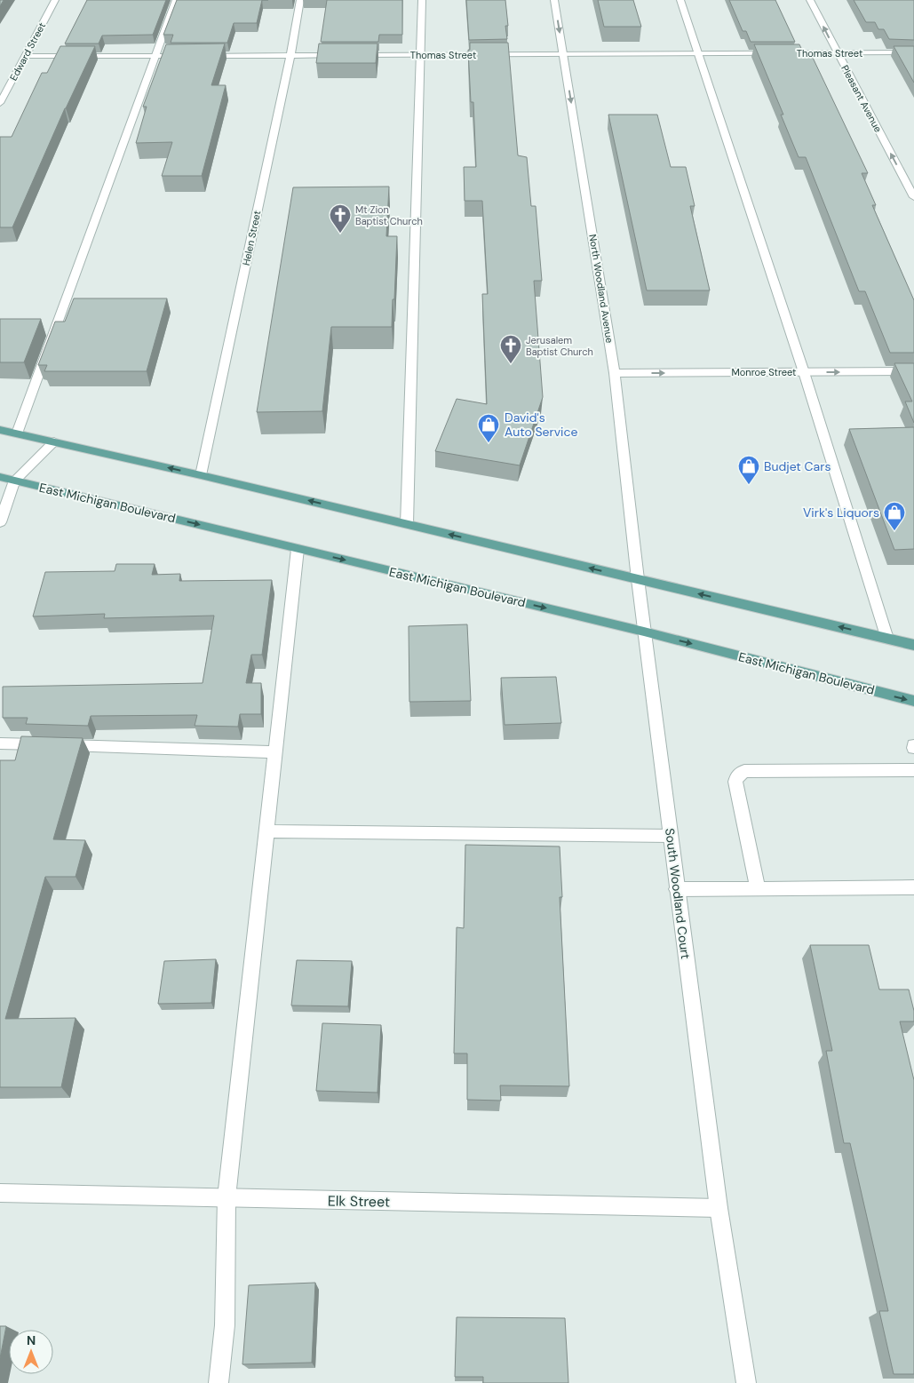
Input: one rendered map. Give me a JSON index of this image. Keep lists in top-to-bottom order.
{
  "streets": {
    "main road": ["East Michigan Boulevard"],
    "street": [
      "Edward Street",
      "Thomas Street",
      "Pleasant Avenue",
      "Helen Street",
      "North Woodland Avenue",
      "Monroe Street",
      "South Woodland Court",
      "Elk Street"
    ]
  },
  "crossings": [
    ["Thomas Street", "Pleasant Avenue"],
    ["Thomas Street", "North Woodland Avenue"],
    ["North Woodland Avenue", "Monroe Street"],
    ["North Woodland Avenue", "South Woodland Court"],
    ["East Michigan Boulevard", "South Woodland Court"],
    ["South Woodland Court", "Elk Street"]
  ],
  "one_way": ["Pleasant Avenue", "North Woodland Avenue", "Monroe Street"],
  "places": {
    "church": ["Mt Zion Baptist Church", "Jerusalem Baptist Church"],
    "shop": ["David's Auto Service", "Budjet Cars", "Virk's Liquors"]
  },
  "north": "top"
}
